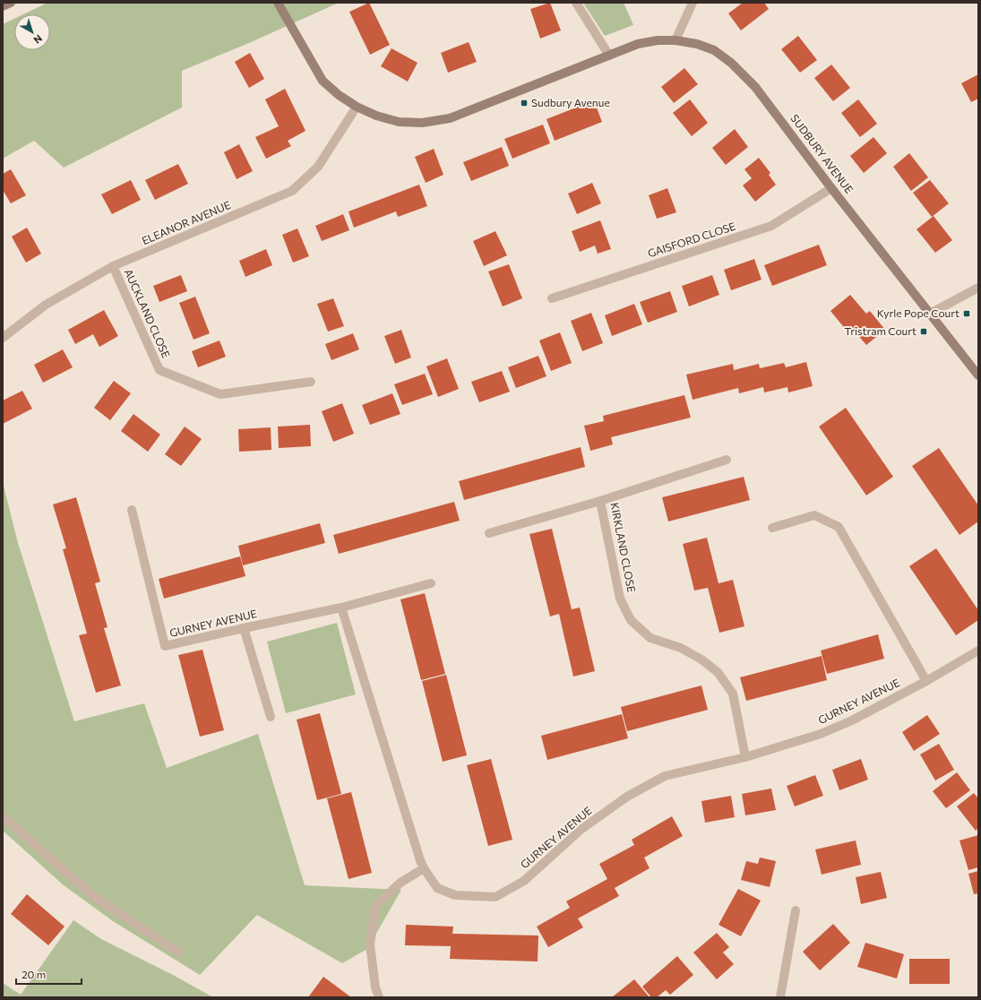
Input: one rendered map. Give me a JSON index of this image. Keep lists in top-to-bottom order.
{
  "streets": {
    "street": [
      "SUDBURY AVENUE",
      "ELEANOR AVENUE",
      "GAISFORD CLOSE",
      "AUCKLAND CLOSE",
      "KIRKLAND CLOSE",
      "GURNEY AVENUE"
    ]
  },
  "crossings": [
    ["SUDBURY AVENUE", "ELEANOR AVENUE"],
    ["SUDBURY AVENUE", "GAISFORD CLOSE"],
    ["ELEANOR AVENUE", "AUCKLAND CLOSE"],
    ["KIRKLAND CLOSE", "GURNEY AVENUE"]
  ],
  "places": {
    "transit": ["Sudbury Avenue", "Kyrle Pope Court", "Tristram Court"]
  },
  "scale_bar": "20 m",
  "north": "bottom right"
}
